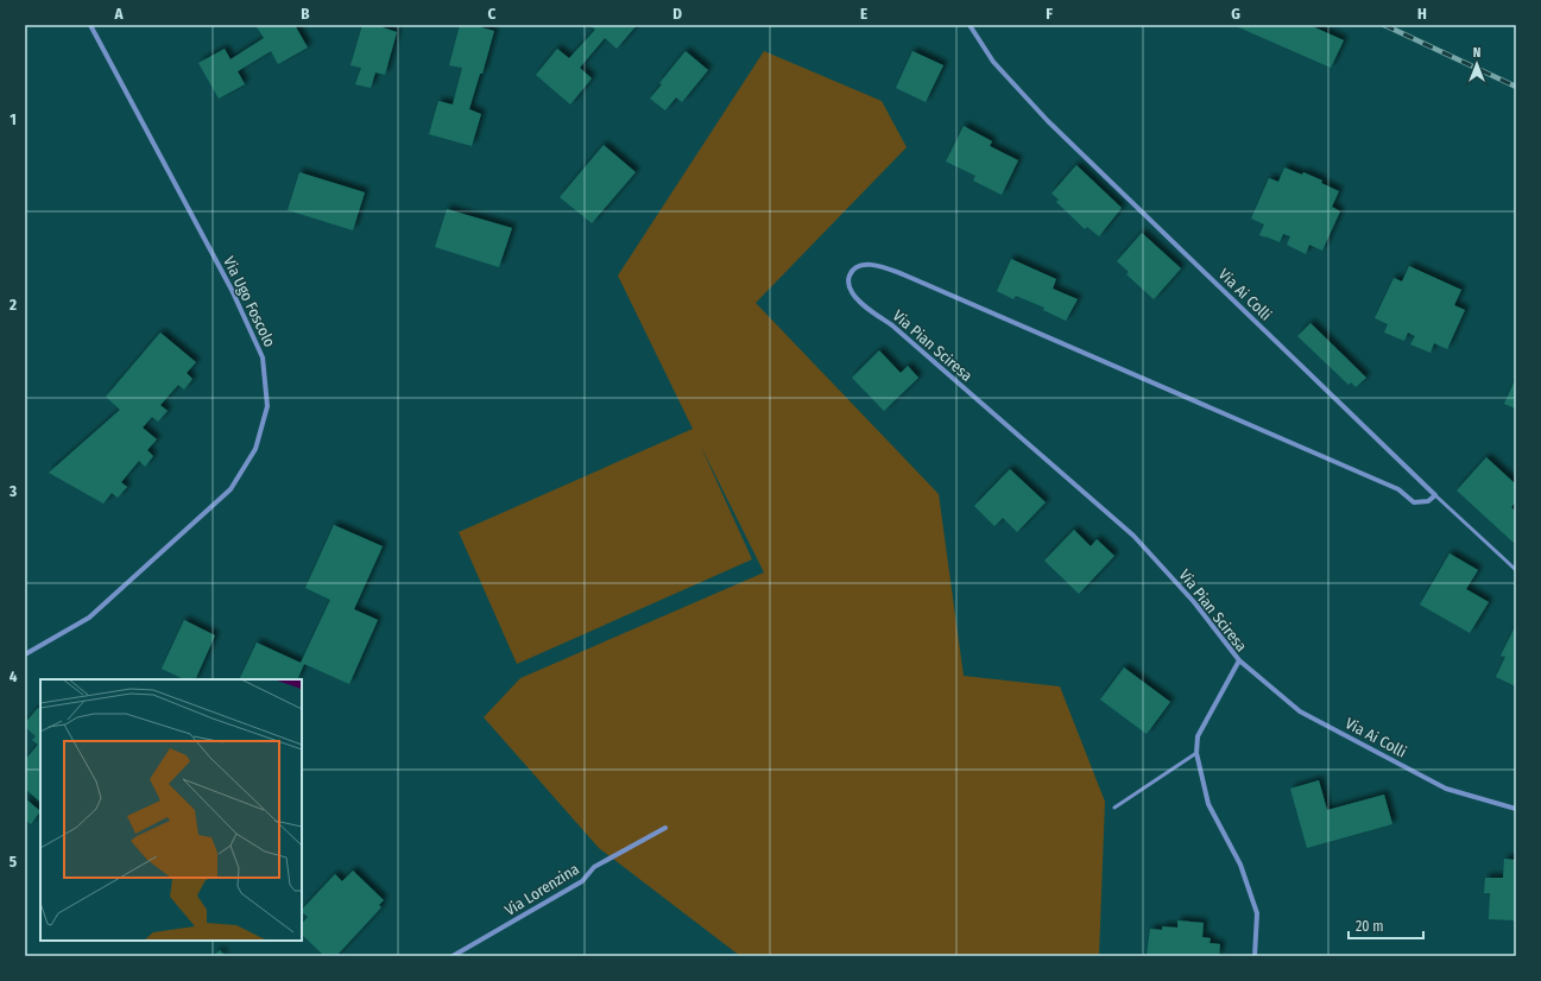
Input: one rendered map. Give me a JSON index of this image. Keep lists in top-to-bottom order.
{
  "streets": {
    "street": [
      "Via Ai Colli",
      "Via Ugo Foscolo",
      "Via Pian Sciresa",
      "Via Lorenzina"
    ]
  },
  "crossings": [
    ["Via Ai Colli", "Via Pian Sciresa"]
  ],
  "scale_bar": "20 m",
  "north": "top",
  "grid": {
    "columns": [
      "A",
      "B",
      "C",
      "D",
      "E",
      "F",
      "G",
      "H"
    ],
    "rows": [
      "1",
      "2",
      "3",
      "4",
      "5"
    ]
  }
}
